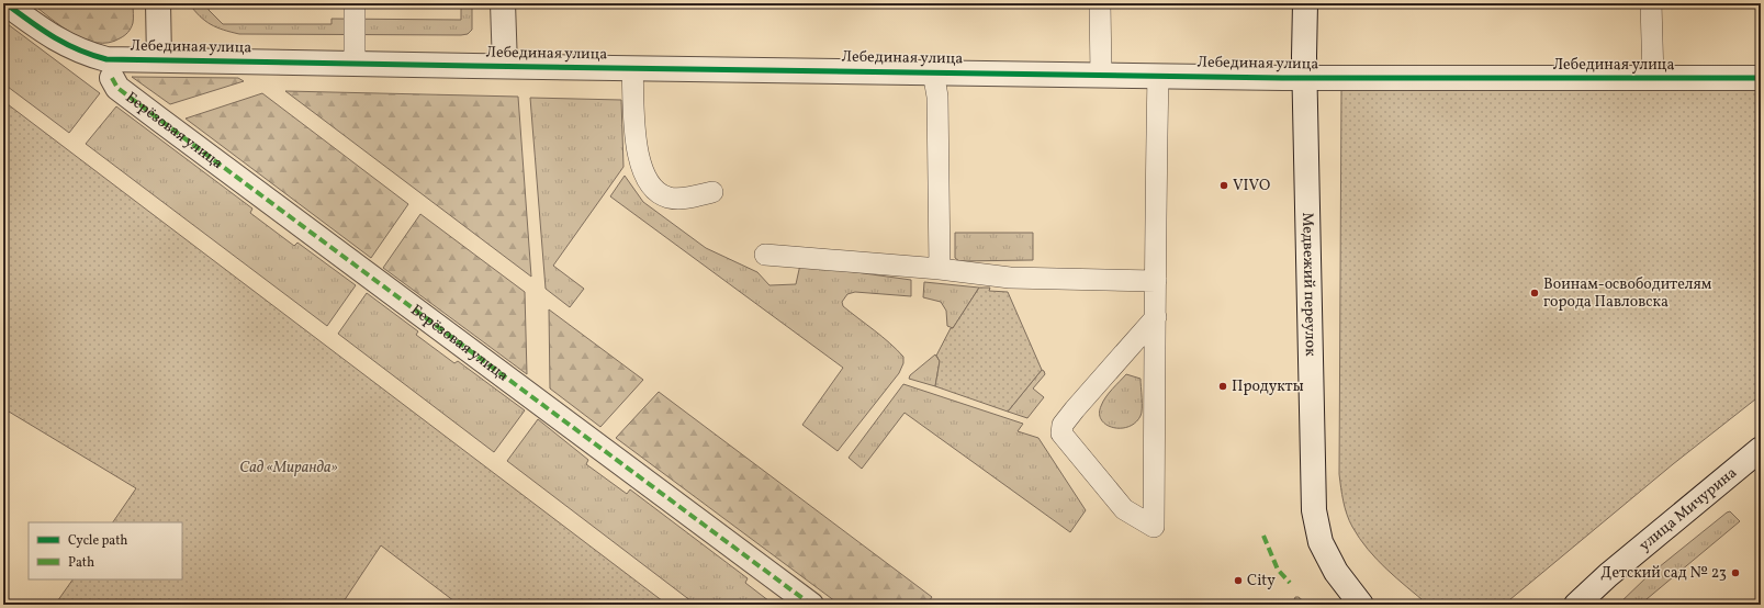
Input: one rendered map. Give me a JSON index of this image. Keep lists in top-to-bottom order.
{
  "streets": {
    "street": [
      "Лебединая улица",
      "Берёзовая улица",
      "Медвежий переулок",
      "улица Мичурина"
    ]
  },
  "crossings": [
    ["Лебединая улица", "Медвежий переулок"]
  ],
  "parks": ["Сад «Миранда»"],
  "places": [
    "VIVO",
    "Воинам-освободителям города Павловска",
    "Продукты",
    "Детский сад № 23",
    "City"
  ],
  "legend": ["Cycle path", "Path"]
}
